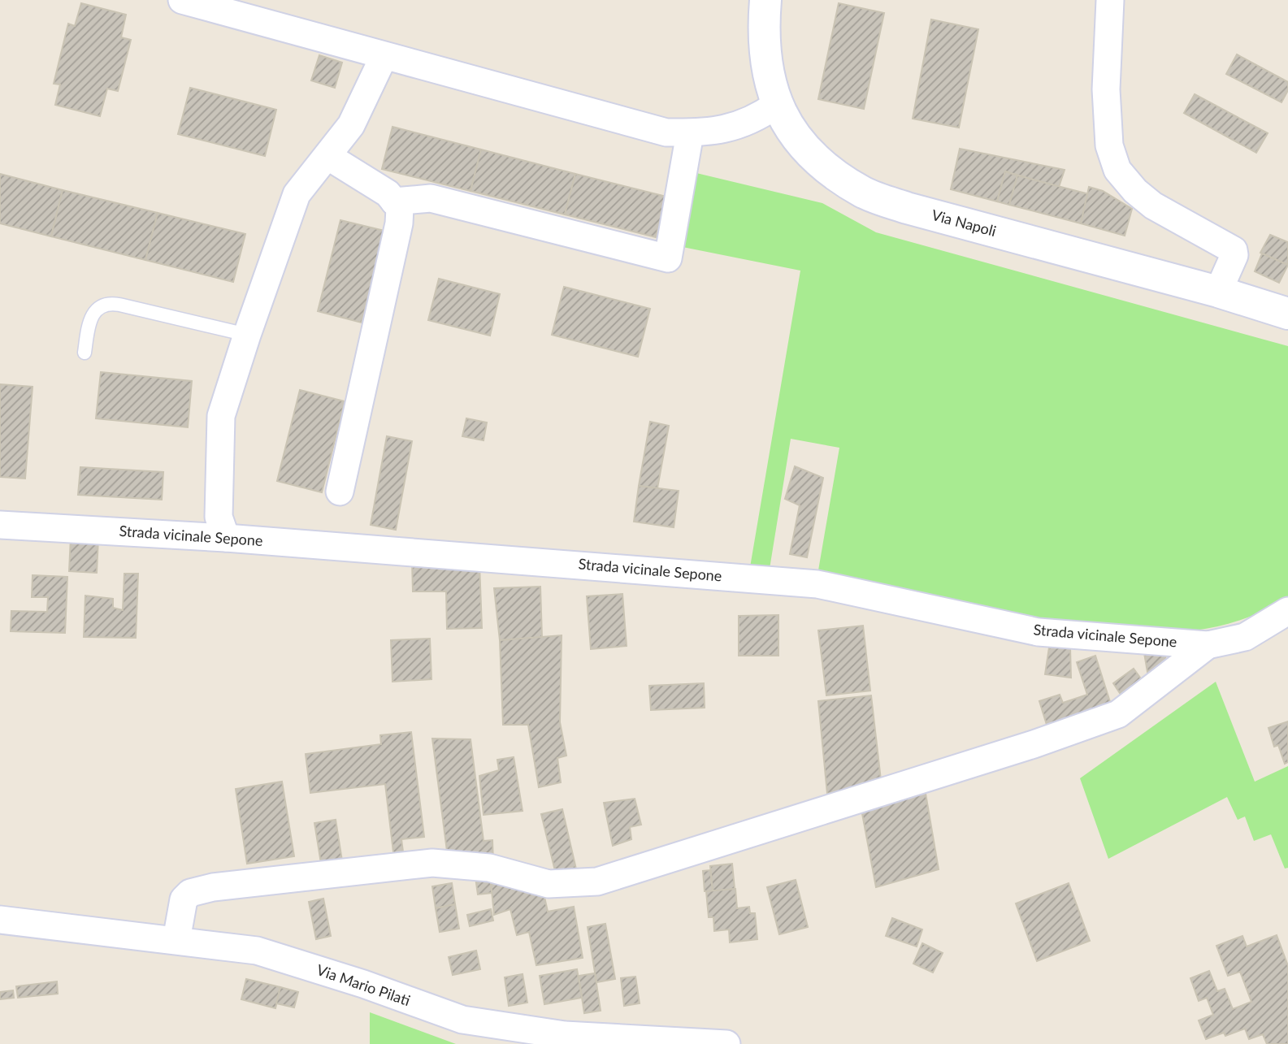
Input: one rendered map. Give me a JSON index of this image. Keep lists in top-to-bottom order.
{
  "streets": {
    "street": ["Via Napoli", "Strada vicinale Sepone", "Via Mario Pilati"]
  }
}
